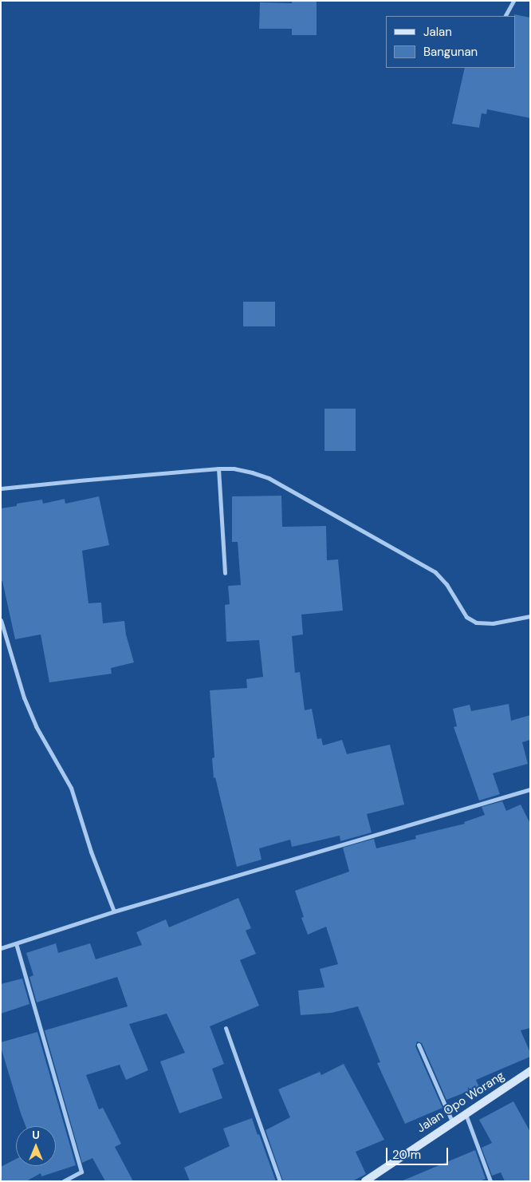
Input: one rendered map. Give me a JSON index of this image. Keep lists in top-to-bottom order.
{
  "streets": {
    "street": ["Jalan Opo Worang"]
  },
  "legend": ["Jalan", "Bangunan"],
  "scale_bar": "20 m",
  "north": "top"
}
